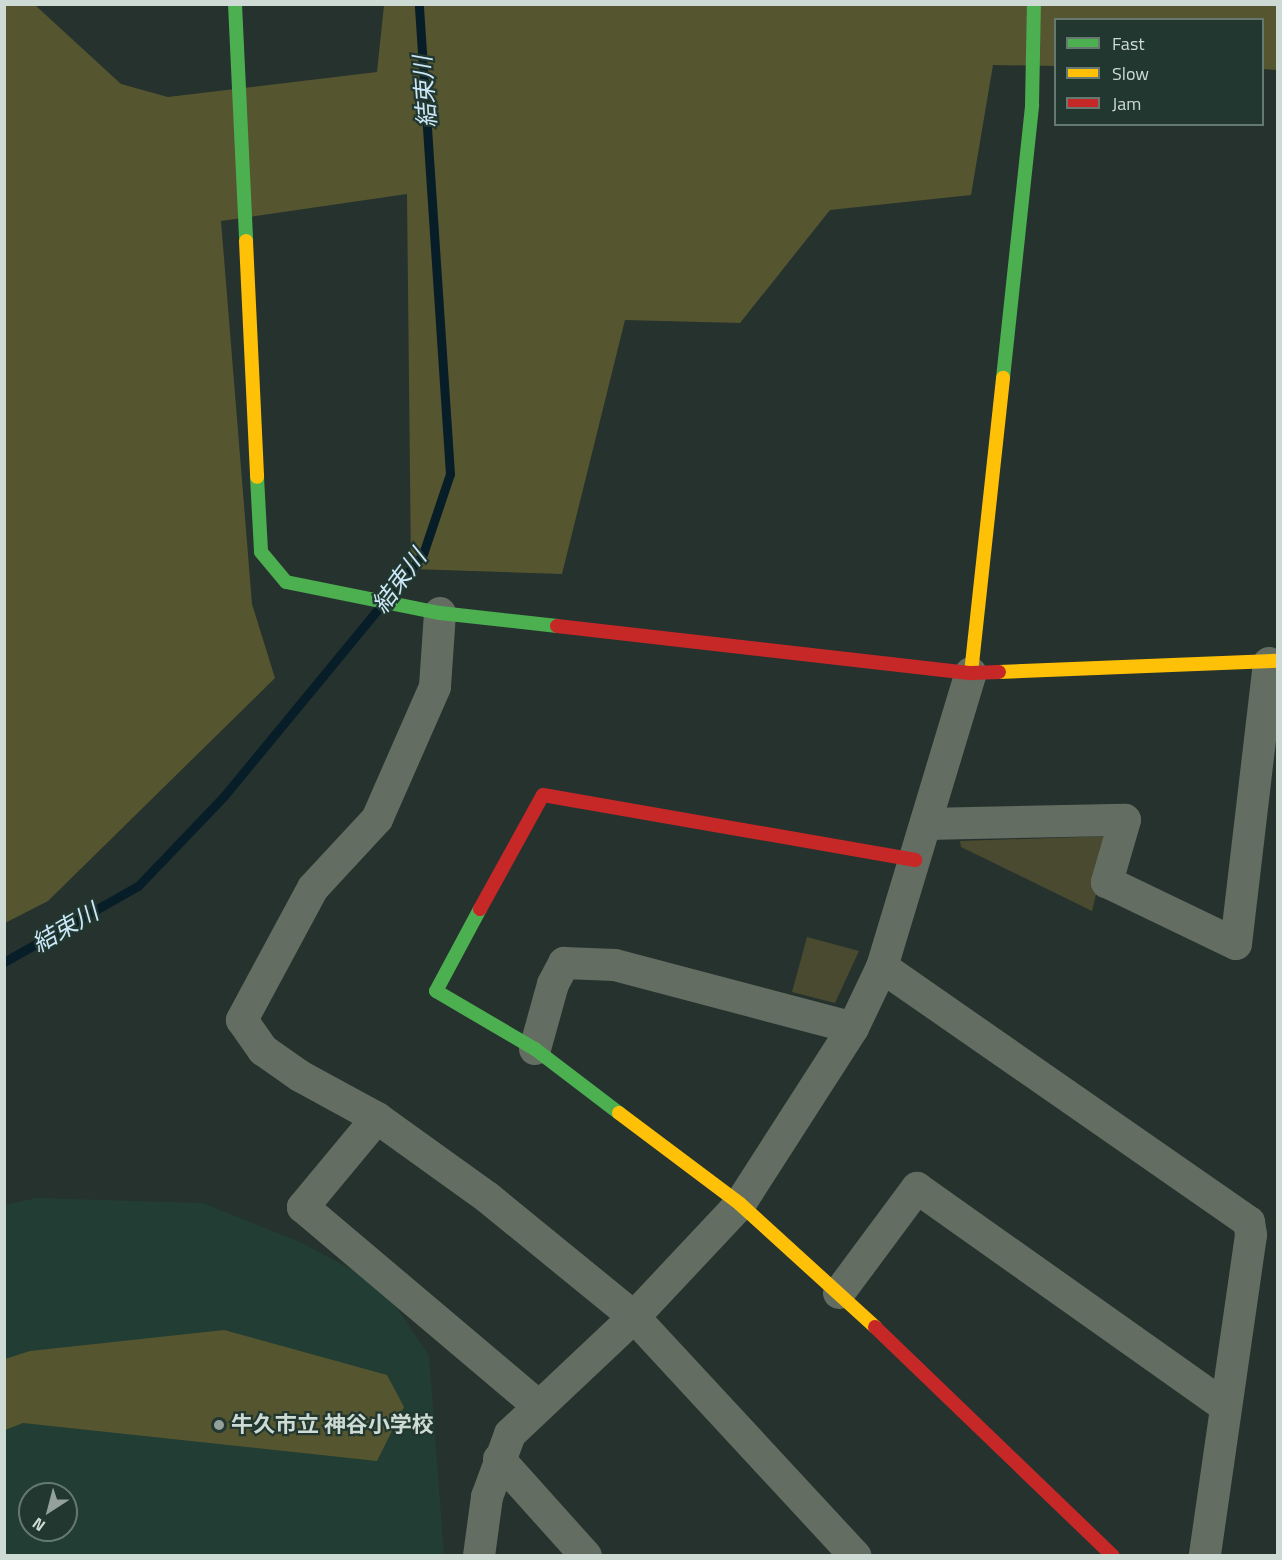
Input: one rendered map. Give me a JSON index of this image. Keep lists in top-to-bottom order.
{
  "water": ["結束川"],
  "places": ["牛久市立 神谷小学校"],
  "legend": ["Fast", "Slow", "Jam"],
  "north": "bottom left"
}
